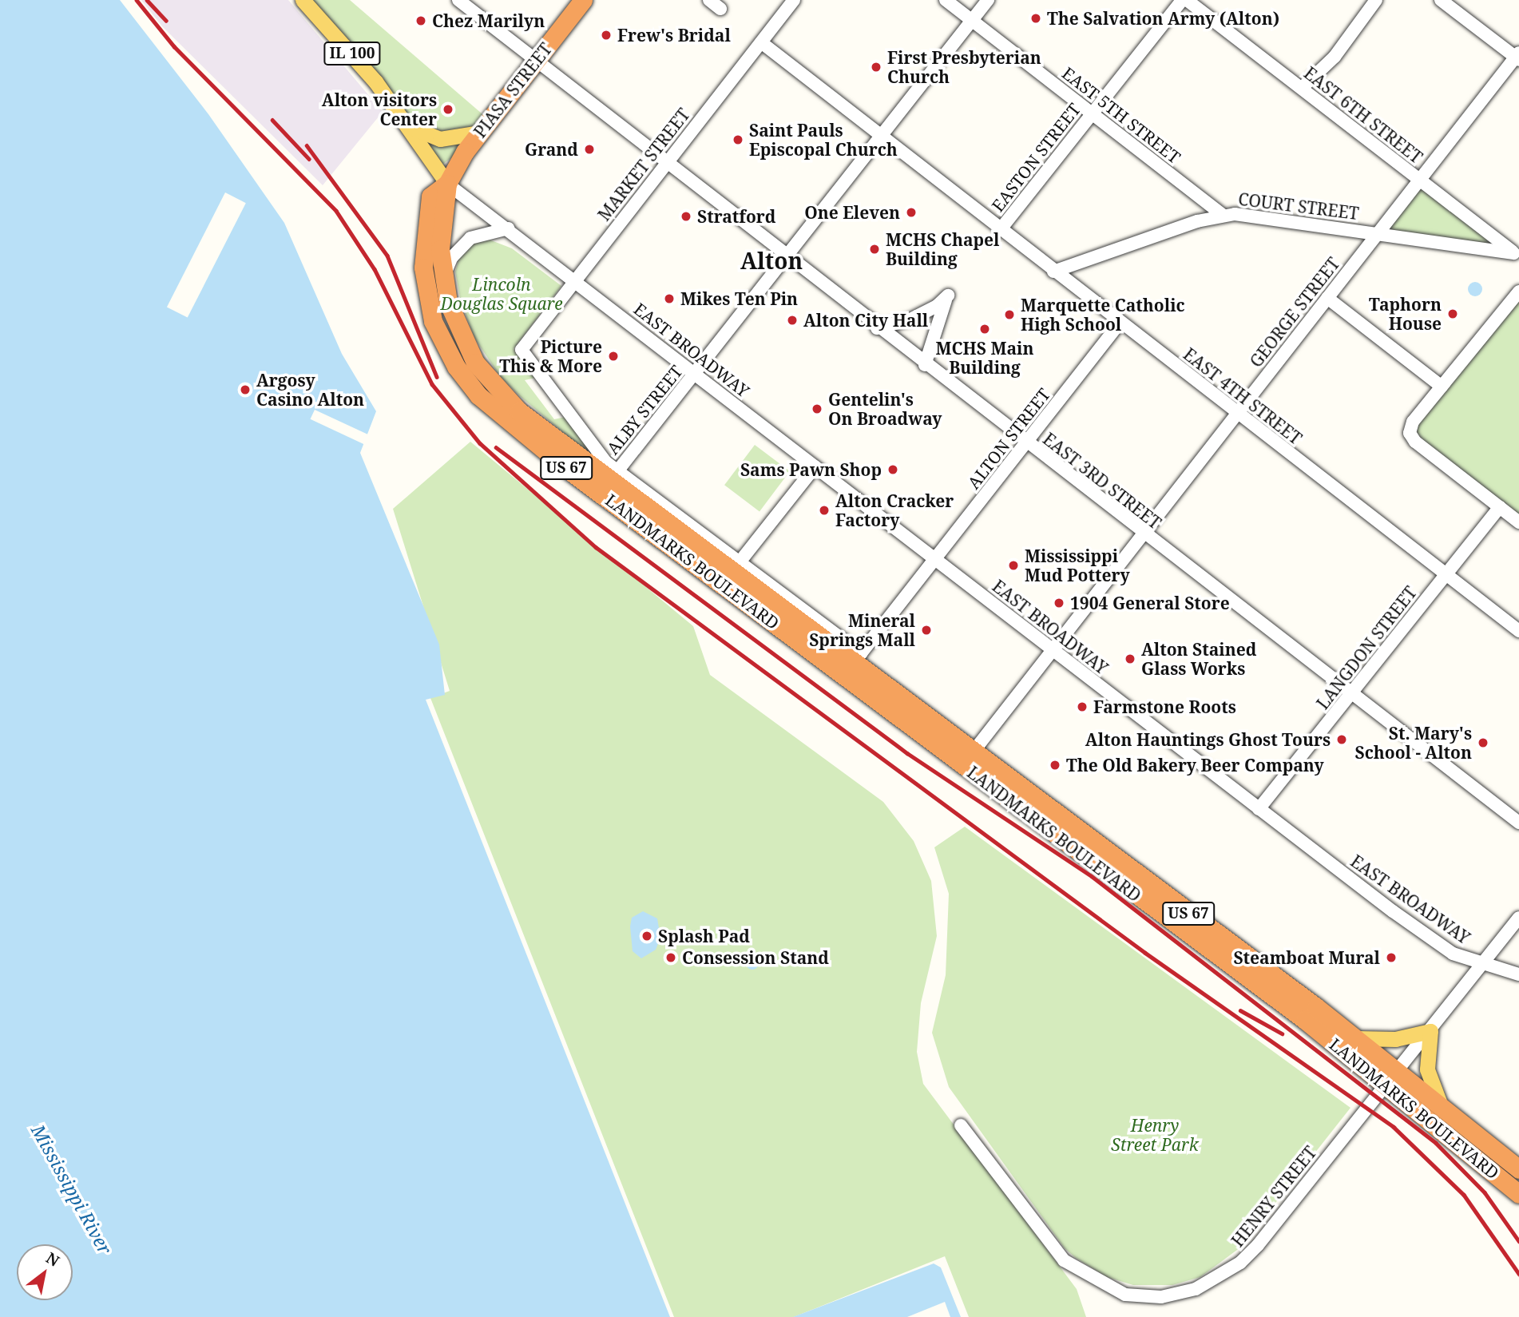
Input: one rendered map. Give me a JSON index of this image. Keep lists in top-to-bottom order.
{
  "streets": {
    "highway": ["PIASA STREET", "US 67", "LANDMARKS BOULEVARD"],
    "main road": ["IL 100"],
    "street": [
      "EAST 5TH STREET",
      "EAST 6TH STREET",
      "EASTON STREET",
      "MARKET STREET",
      "COURT STREET",
      "GEORGE STREET",
      "EAST BROADWAY",
      "EAST 4TH STREET",
      "ALBY STREET",
      "ALTON STREET",
      "EAST 3RD STREET",
      "LANGDON STREET",
      "HENRY STREET"
    ]
  },
  "crossings": [
    ["IL 100", "PIASA STREET"],
    ["IL 100", "EAST BROADWAY"],
    ["IL 100", "LANDMARKS BOULEVARD"],
    ["PIASA STREET", "EAST BROADWAY"],
    ["PIASA STREET", "EAST 3RD STREET"],
    ["PIASA STREET", "LANDMARKS BOULEVARD"],
    ["EAST 5TH STREET", "EASTON STREET"],
    ["EAST 5TH STREET", "COURT STREET"],
    ["EAST 5TH STREET", "ALBY STREET"],
    ["EAST 6TH STREET", "COURT STREET"],
    ["EAST 6TH STREET", "GEORGE STREET"],
    ["EASTON STREET", "EAST 4TH STREET"],
    ["MARKET STREET", "EAST BROADWAY"],
    ["MARKET STREET", "EAST 4TH STREET"],
    ["MARKET STREET", "ALBY STREET"],
    ["MARKET STREET", "EAST 3RD STREET"],
    ["COURT STREET", "GEORGE STREET"],
    ["COURT STREET", "EAST 4TH STREET"],
    ["GEORGE STREET", "EAST BROADWAY"],
    ["GEORGE STREET", "EAST 4TH STREET"],
    ["GEORGE STREET", "EAST 3RD STREET"],
    ["GEORGE STREET", "LANDMARKS BOULEVARD"],
    ["EAST BROADWAY", "ALBY STREET"],
    ["EAST BROADWAY", "ALTON STREET"],
    ["EAST BROADWAY", "LANDMARKS BOULEVARD"],
    ["EAST BROADWAY", "LANGDON STREET"],
    ["EAST BROADWAY", "HENRY STREET"],
    ["EAST 4TH STREET", "ALBY STREET"],
    ["EAST 4TH STREET", "ALTON STREET"],
    ["EAST 4TH STREET", "LANGDON STREET"],
    ["ALBY STREET", "EAST 3RD STREET"],
    ["ALTON STREET", "EAST 3RD STREET"],
    ["EAST 3RD STREET", "LANGDON STREET"],
    ["LANDMARKS BOULEVARD", "HENRY STREET"]
  ],
  "districts": ["Alton"],
  "water": ["Mississippi River"],
  "parks": ["Lincoln Douglas Square", "Henry Street Park"],
  "places": [
    "The Salvation Army (Alton)",
    "Chez Marilyn",
    "Frew's Bridal",
    "First Presbyterian Church",
    "Alton visitors Center",
    "Saint Pauls Episcopal Church",
    "Grand",
    "One Eleven",
    "Stratford",
    "MCHS Chapel Building",
    "Mikes Ten Pin",
    "Taphorn House",
    "Marquette Catholic High School",
    "Alton City Hall",
    "MCHS Main Building",
    "Picture This & More",
    "Argosy Casino Alton",
    "Gentelin's On Broadway",
    "Sams Pawn Shop",
    "Alton Cracker Factory",
    "Mississippi Mud Pottery",
    "1904 General Store",
    "Mineral Springs Mall",
    "Alton Stained Glass Works",
    "Farmstone Roots",
    "Alton Hauntings Ghost Tours",
    "St. Mary's School - Alton",
    "The Old Bakery Beer Company",
    "Splash Pad",
    "Consession Stand",
    "Steamboat Mural"
  ],
  "north": "top right"
}
